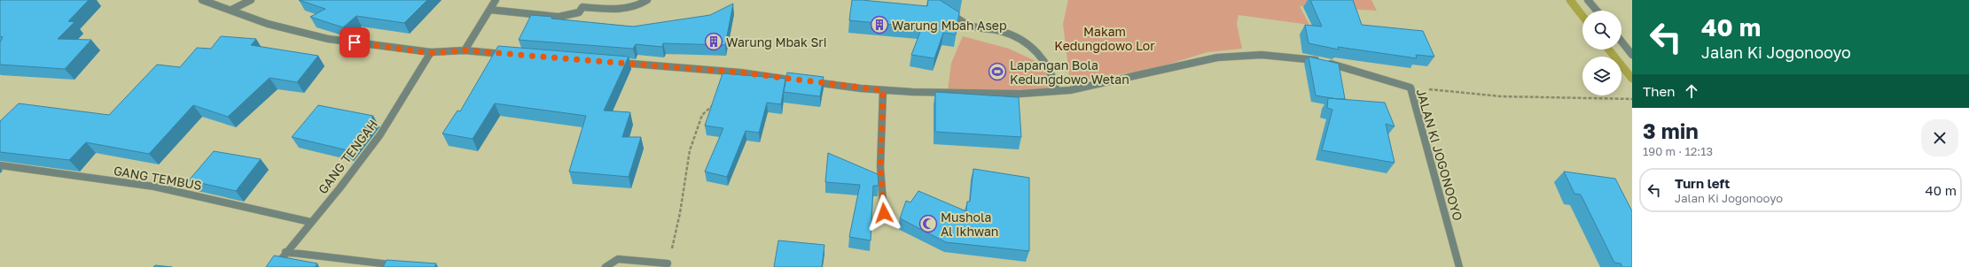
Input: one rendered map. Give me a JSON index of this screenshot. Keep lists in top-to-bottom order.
{
  "streets": {
    "street": ["JALAN KI JOGONOOYO", "GANG TENGAH", "GANG TEMBUS"]
  },
  "crossings": [
    ["GANG TENGAH", "GANG TEMBUS"]
  ],
  "parks": ["Makam Kedungdowo Lor"],
  "places": {
    "building": ["Warung Mbah Asep", "Warung Mbak Sri"],
    "sports": ["Lapangan Bola Kedungdowo Wetan"],
    "mosque": ["Mushola Al Ikhwan"]
  },
  "page": {
    "turn": ["40 m", "Jalan Ki Jogonooyo"],
    "then": "Then",
    "heading": ["3 min", "190 m · 12:13"],
    "list": [
      {
        "name": "Turn left",
        "note": "Jalan Ki Jogonooyo",
        "value": "40 m"
      }
    ]
  }
}
